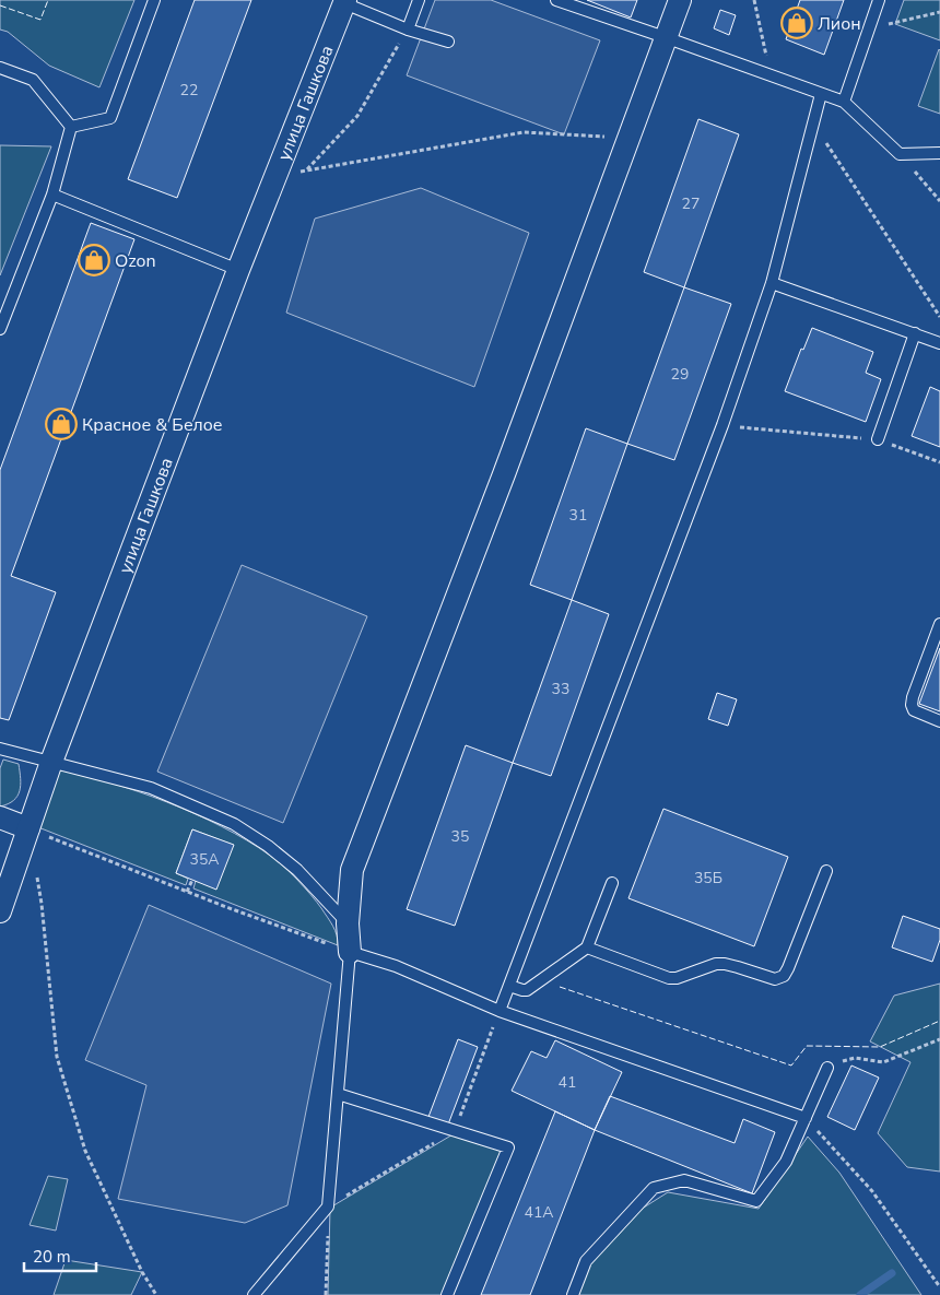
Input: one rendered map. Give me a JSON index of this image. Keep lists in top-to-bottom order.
{
  "streets": {
    "street": ["улица Гашкова"]
  },
  "places": {
    "shop": ["Лион", "Ozon", "Красное & Белое"]
  },
  "house_numbers": [
    "22",
    "27",
    "29",
    "31",
    "33",
    "35",
    "35А",
    "35Б",
    "41",
    "41А"
  ],
  "scale_bar": "20 m"
}
